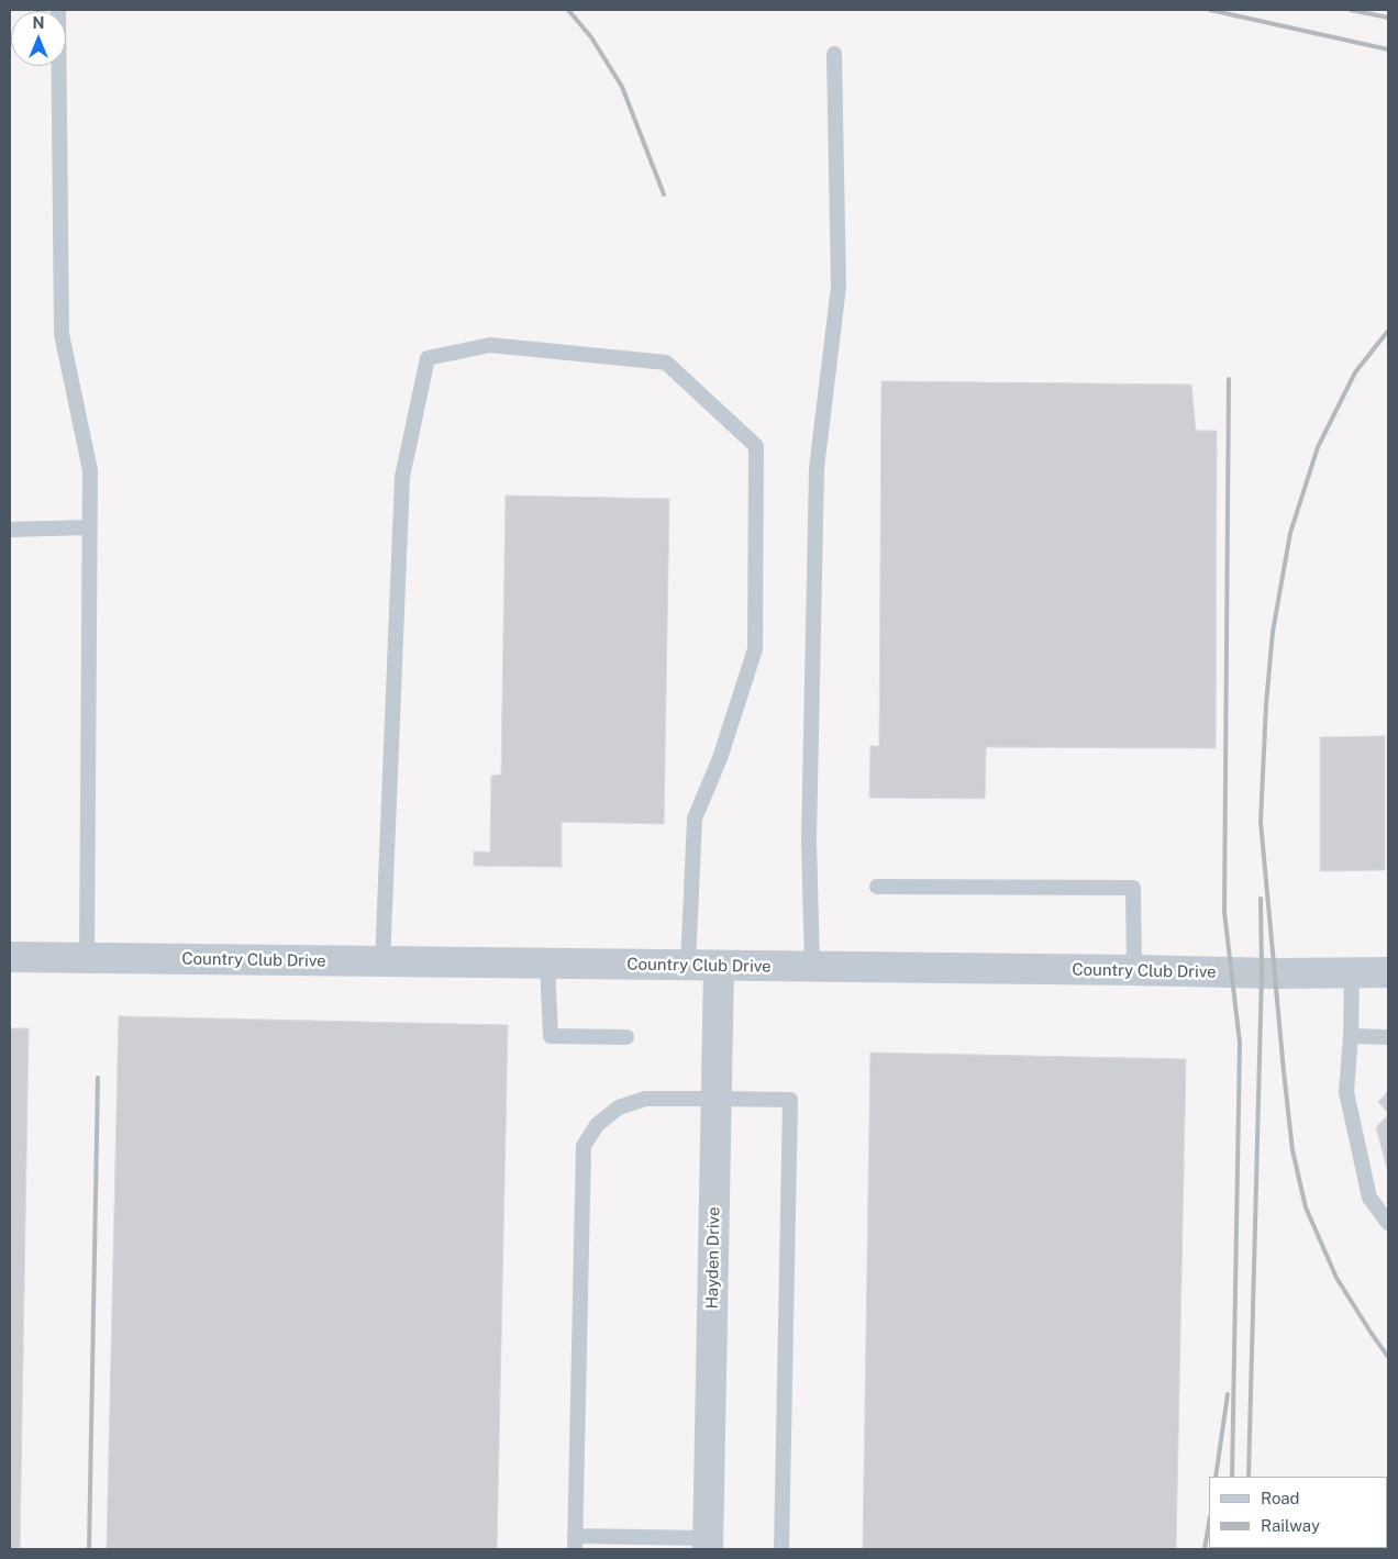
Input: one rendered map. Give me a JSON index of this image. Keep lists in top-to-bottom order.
{
  "streets": {
    "street": ["Country Club Drive", "Hayden Drive"]
  },
  "crossings": [
    ["Country Club Drive", "Hayden Drive"]
  ],
  "legend": ["Road", "Railway"],
  "north": "top"
}
